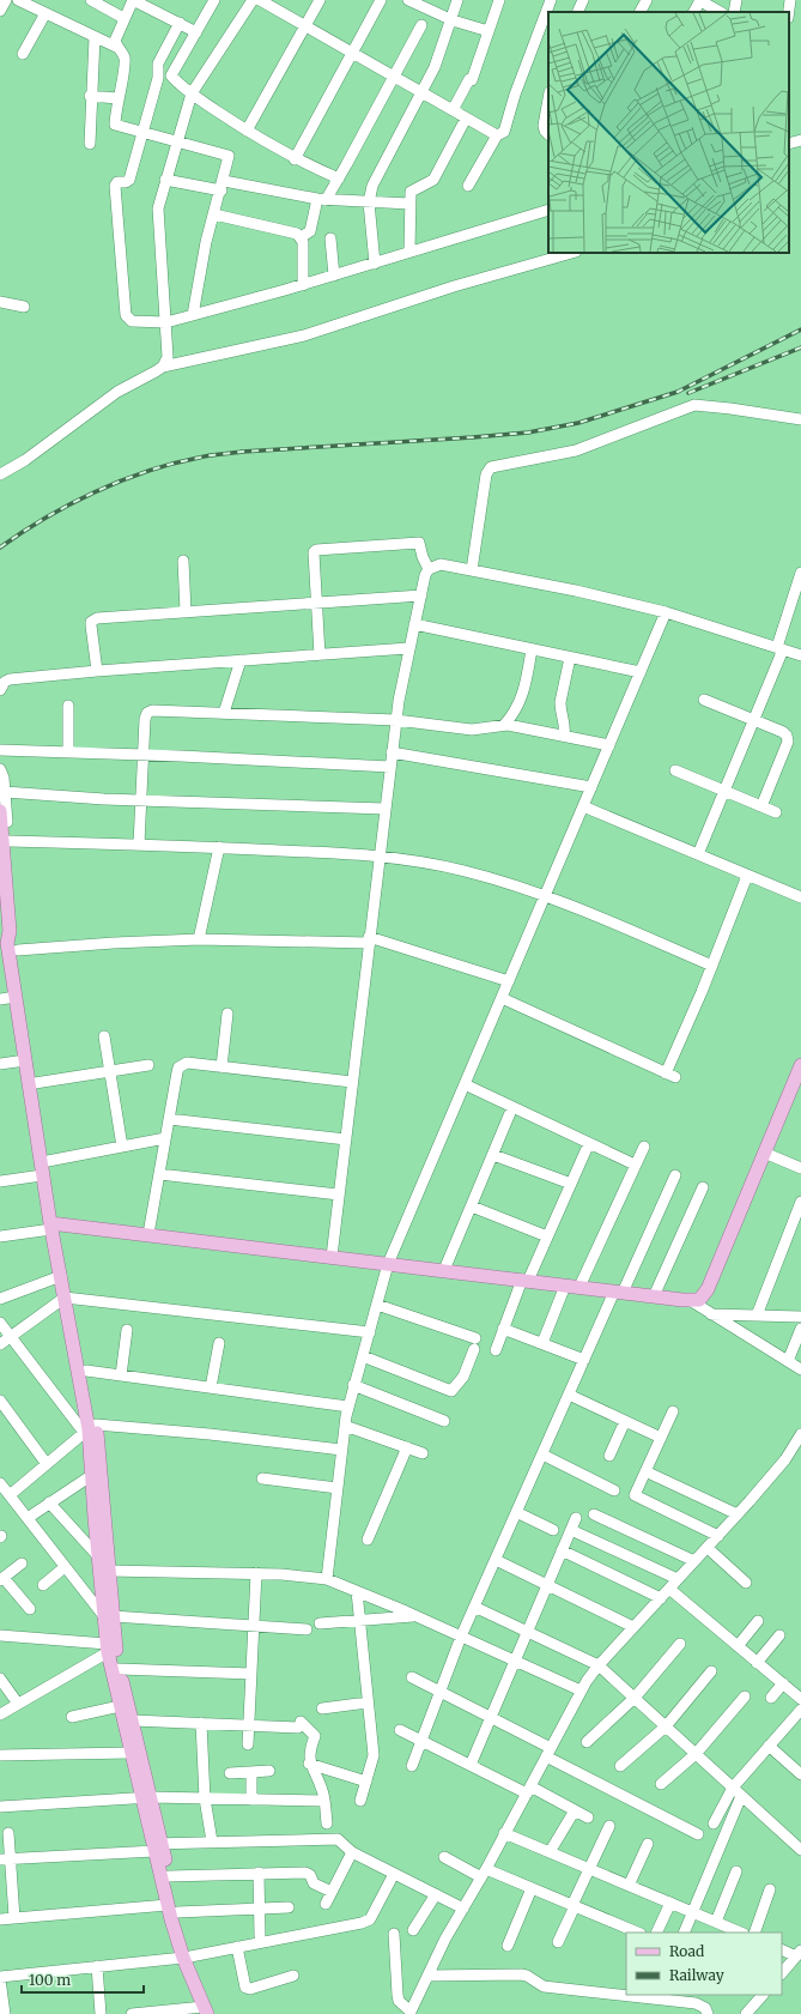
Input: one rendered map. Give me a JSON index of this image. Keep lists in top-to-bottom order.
{
  "legend": ["Road", "Railway"],
  "scale_bar": "100 m"
}
